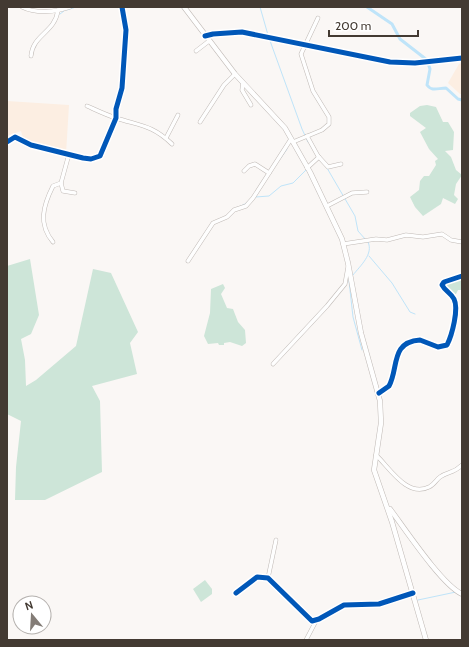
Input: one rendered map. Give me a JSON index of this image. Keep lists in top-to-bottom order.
{
  "scale_bar": "200 m",
  "north": "top"
}
